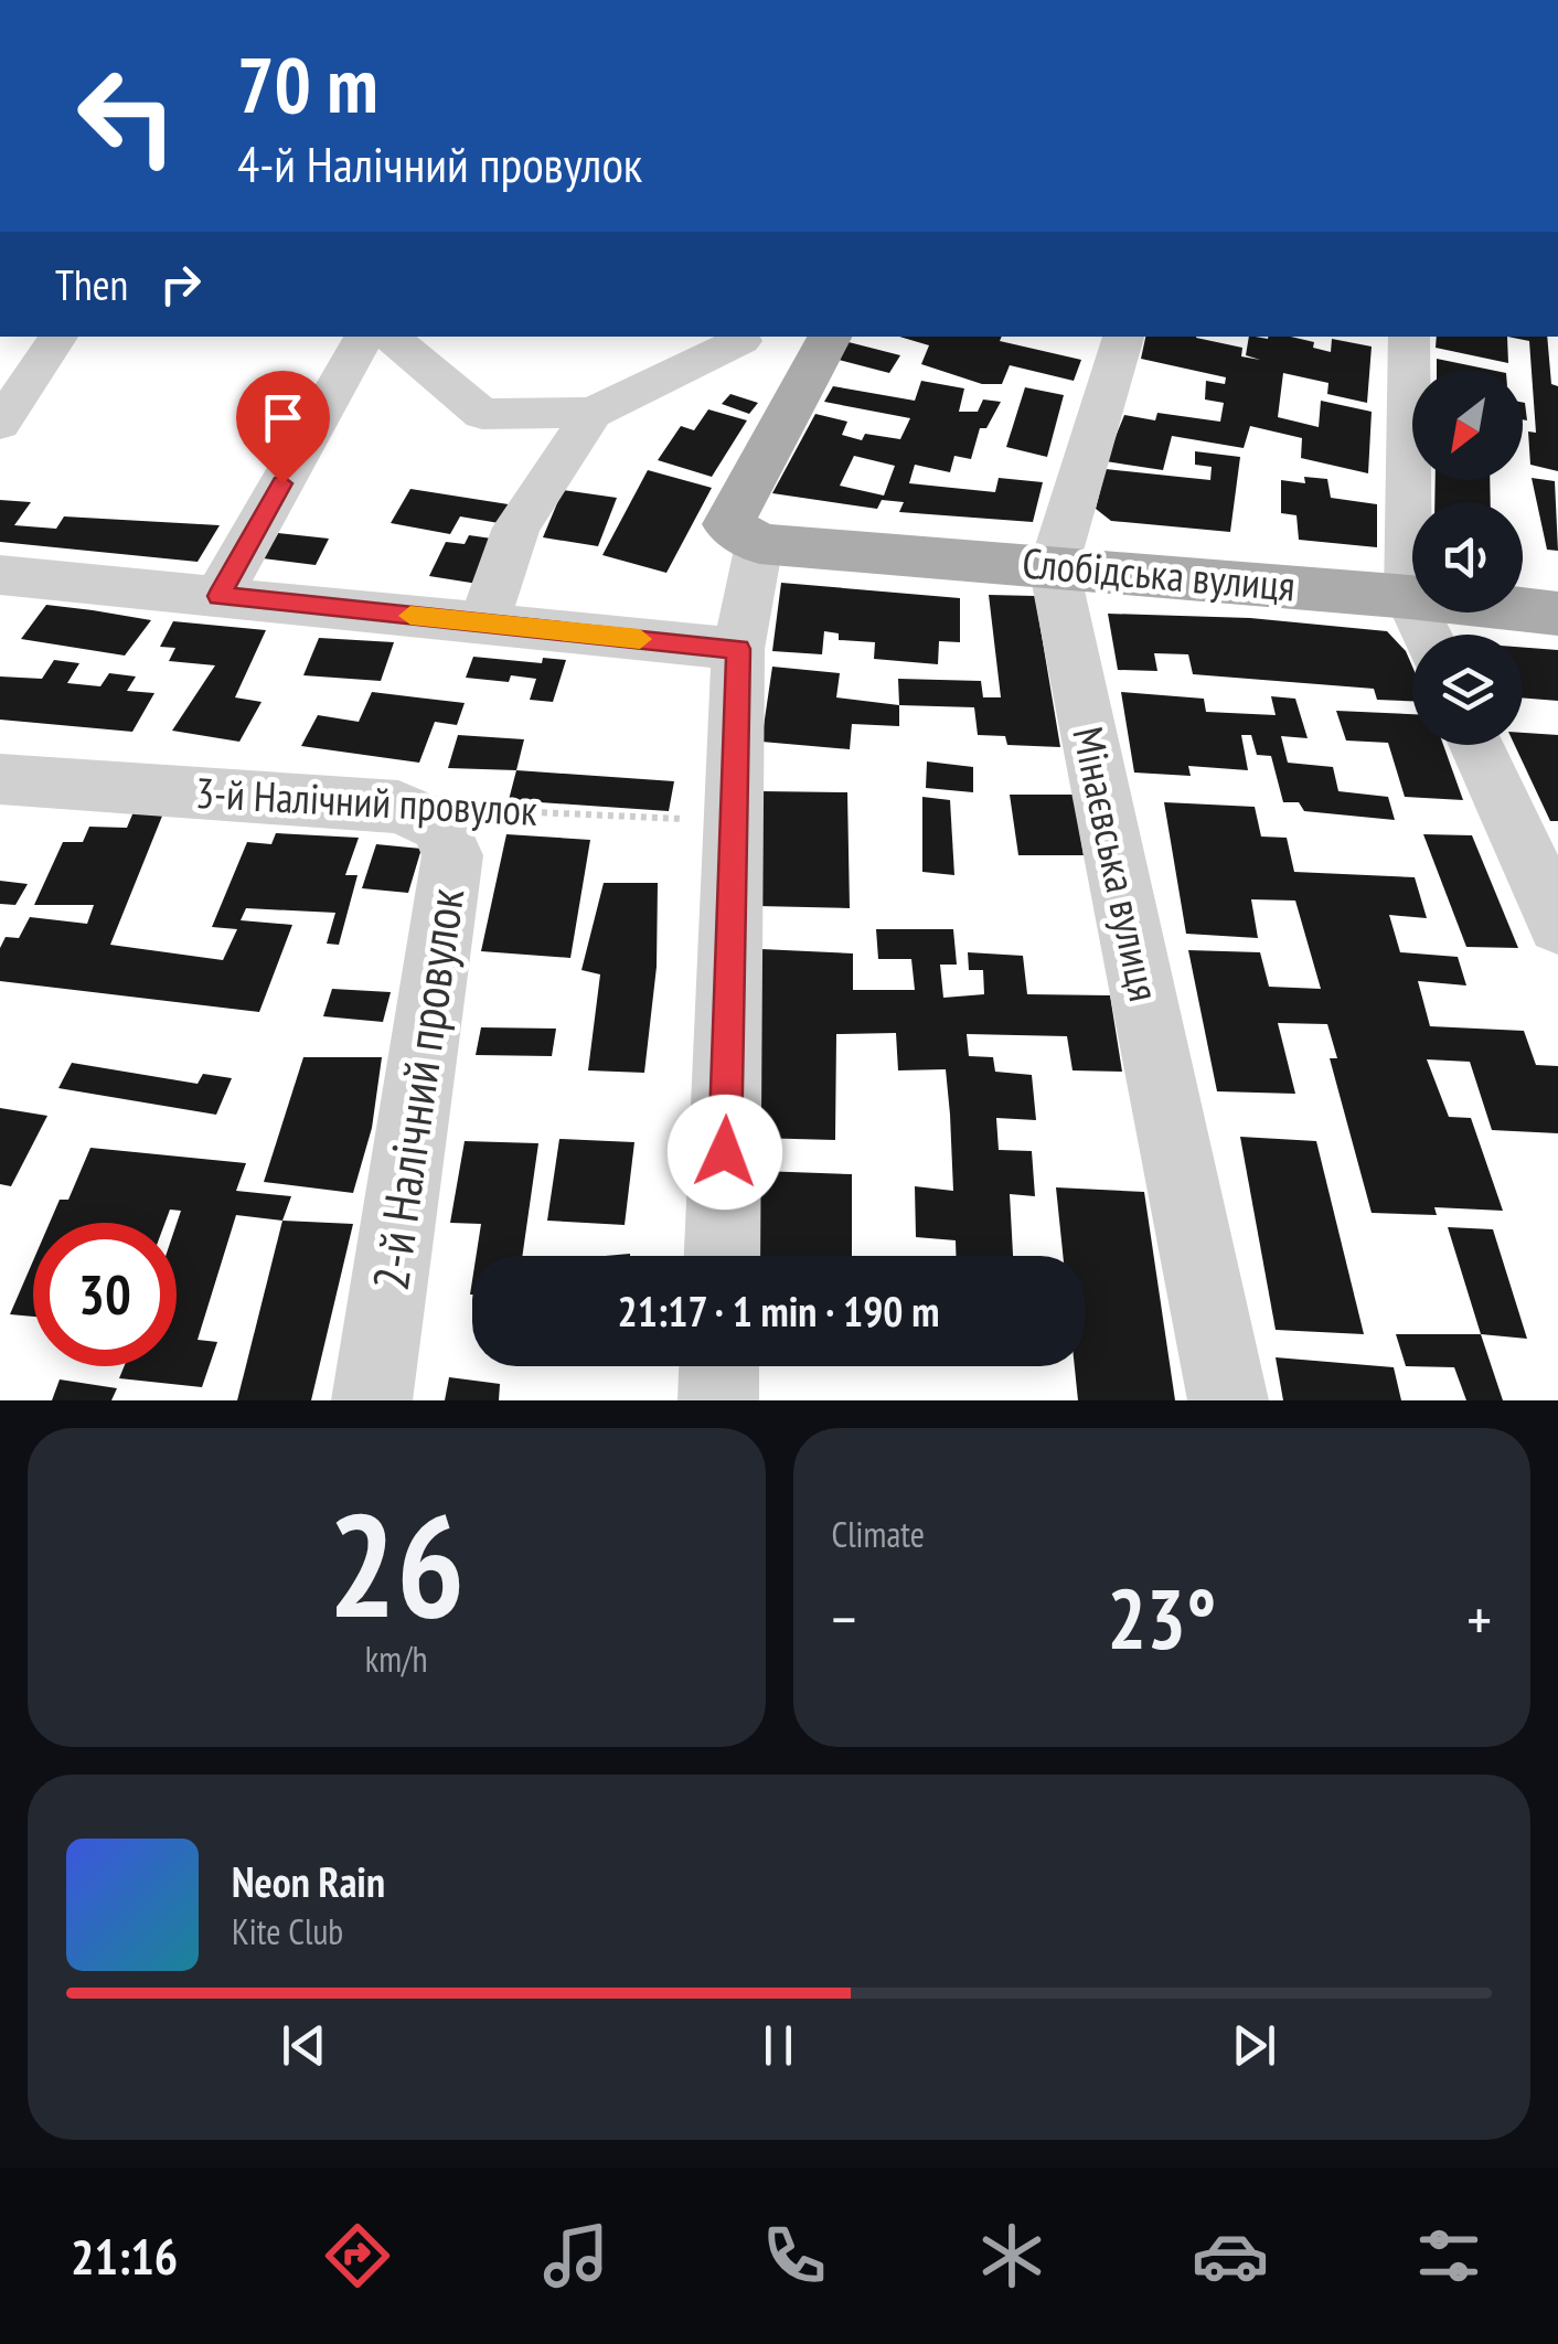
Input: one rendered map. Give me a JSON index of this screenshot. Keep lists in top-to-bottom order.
{
  "streets": {
    "main road": ["Слобідська вулиця"],
    "street": ["3-й Налічний провулок", "Мінаєвська вулиця", "2-й Налічний провулок"]
  },
  "crossings": [
    ["Слобідська вулиця", "Мінаєвська вулиця"],
    ["3-й Налічний провулок", "2-й Налічний провулок"]
  ],
  "north": "bottom left",
  "page": {
    "turn": ["70 m", "4-й Налічний провулок"],
    "then": "Then",
    "limit": "30",
    "trip": "21:17 · 1 min · 190 m",
    "tile": [
      ["26", "km/h"],
      "Climate"
    ],
    "heat": ["−", "23°", "+"],
    "song": ["Neon Rain", "Kite Club"],
    "tabs": "21:16"
  }
}
